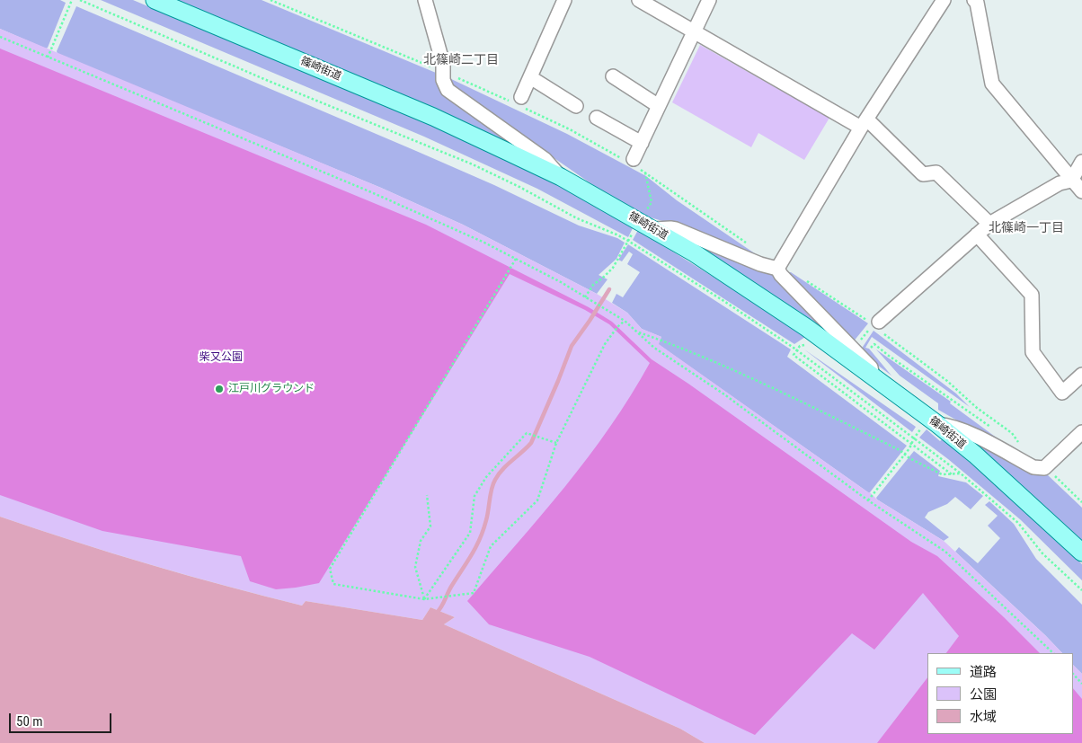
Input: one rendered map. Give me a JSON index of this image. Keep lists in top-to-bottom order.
{
  "streets": {
    "main road": ["篠崎街道"]
  },
  "districts": ["北篠崎二丁目", "北篠崎一丁目"],
  "parks": ["柴又公園"],
  "places": ["江戸川グラウンド"],
  "legend": ["道路", "公園", "水域"],
  "scale_bar": "50 m"
}
